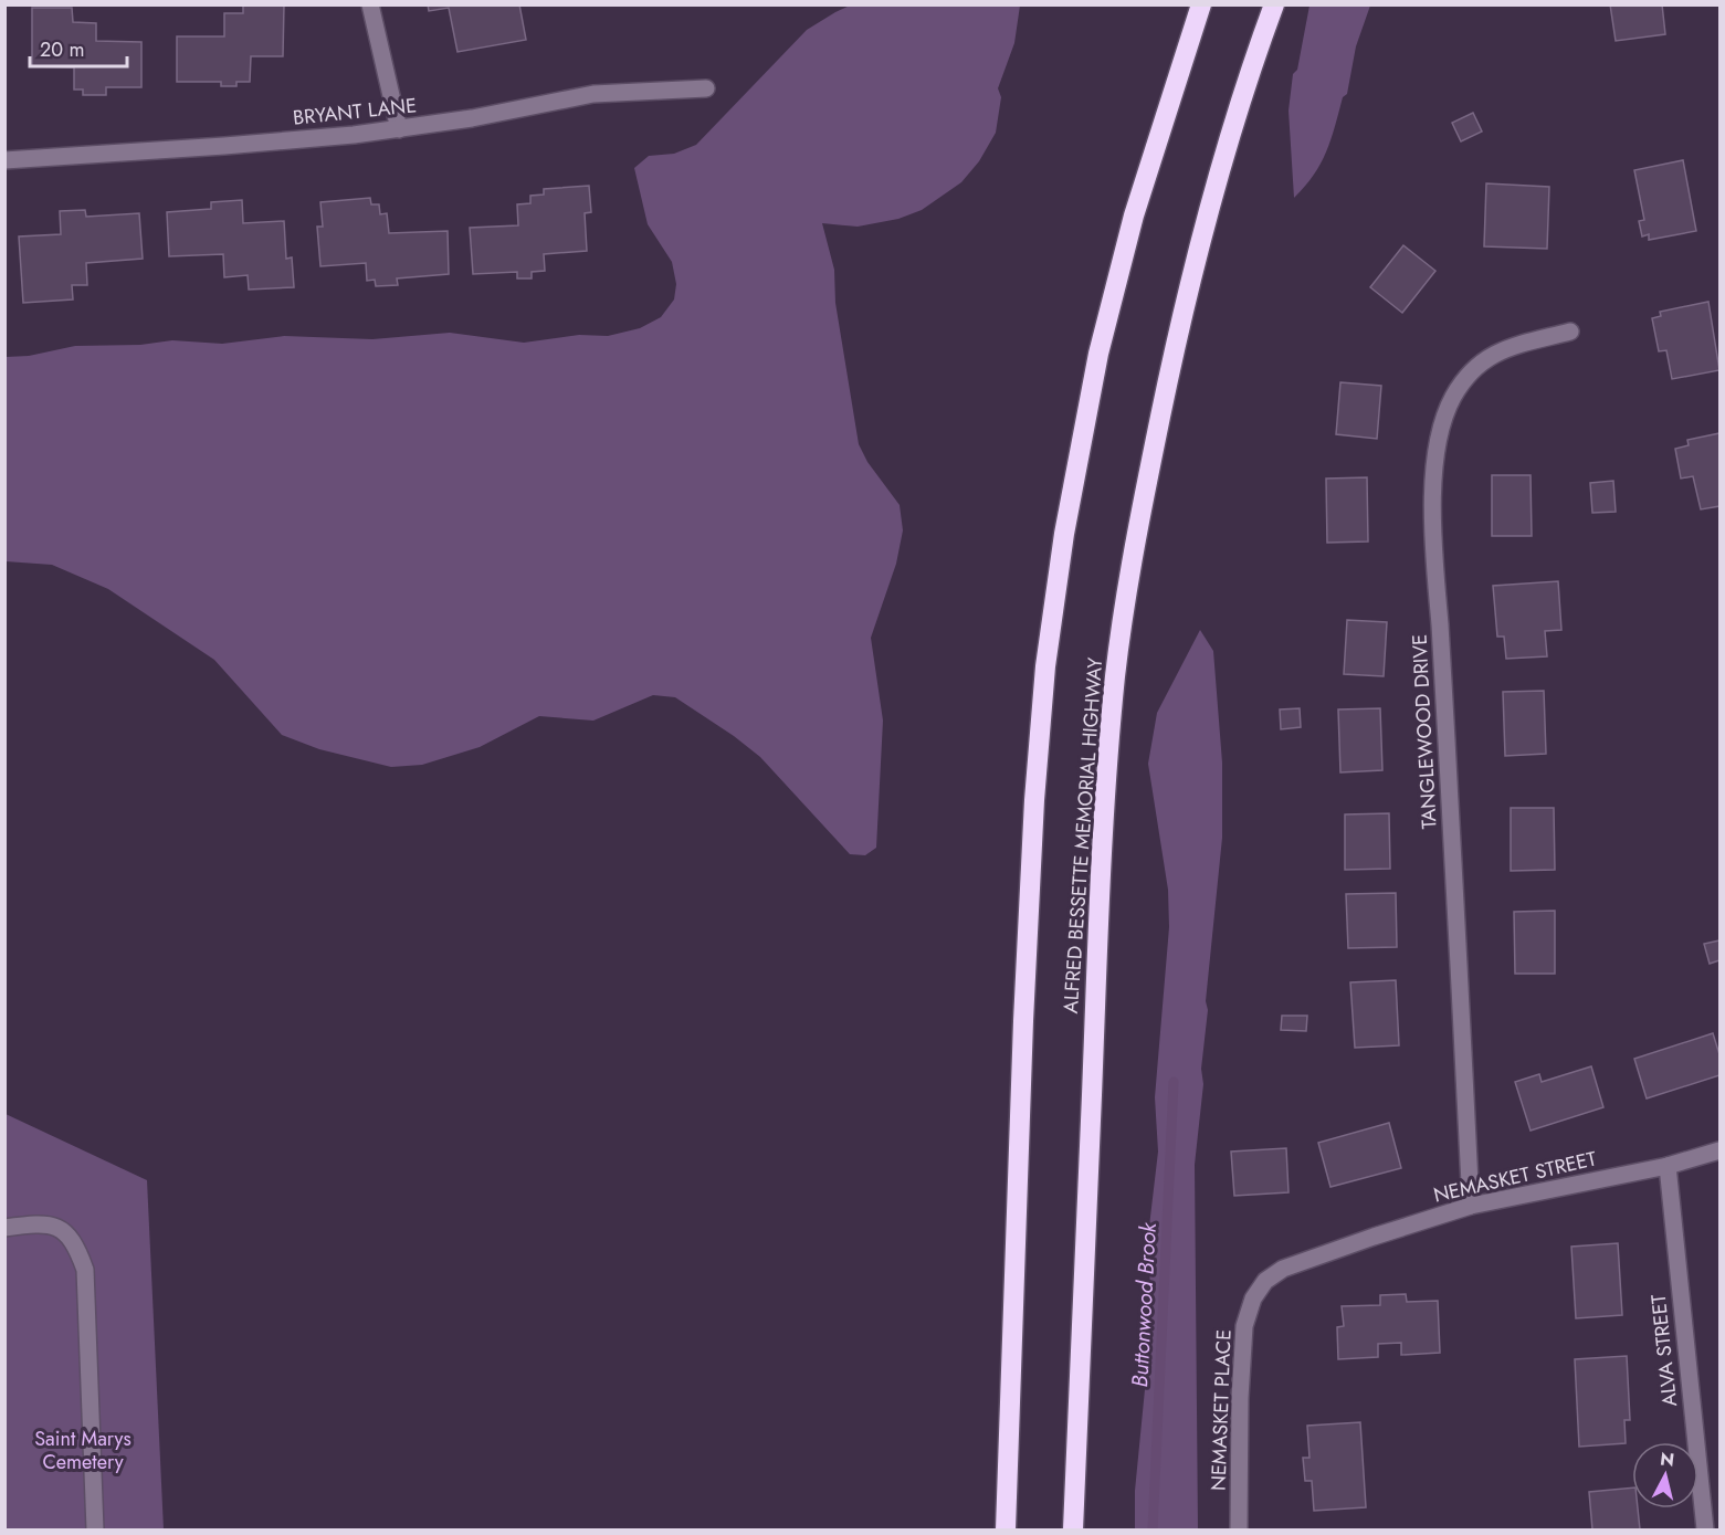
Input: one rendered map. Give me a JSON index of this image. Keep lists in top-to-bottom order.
{
  "streets": {
    "highway": ["ALFRED BESSETTE MEMORIAL HIGHWAY"],
    "street": [
      "BRYANT LANE",
      "TANGLEWOOD DRIVE",
      "NEMASKET STREET",
      "ALVA STREET",
      "NEMASKET PLACE"
    ]
  },
  "crossings": [
    ["TANGLEWOOD DRIVE", "NEMASKET STREET"],
    ["NEMASKET STREET", "ALVA STREET"],
    ["NEMASKET STREET", "NEMASKET PLACE"]
  ],
  "water": ["Buttonwood Brook"],
  "parks": ["Saint Marys Cemetery"],
  "scale_bar": "20 m",
  "north": "top"
}
